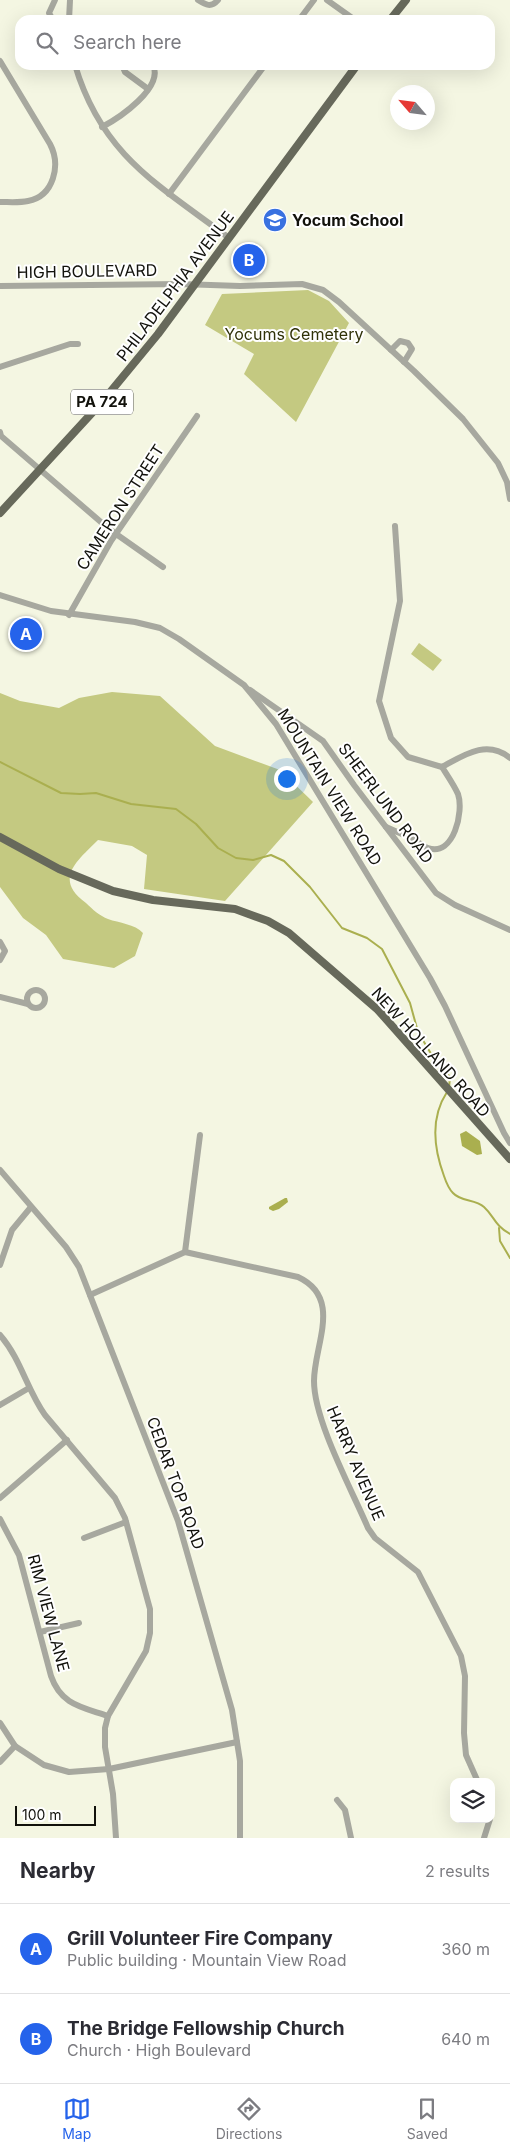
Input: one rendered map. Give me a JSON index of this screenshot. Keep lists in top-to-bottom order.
{
  "streets": {
    "main road": ["PHILADELPHIA AVENUE", "PA 724", "NEW HOLLAND ROAD"],
    "street": [
      "HIGH BOULEVARD",
      "CAMERON STREET",
      "MOUNTAIN VIEW ROAD",
      "SHEERLUND ROAD",
      "HARRY AVENUE",
      "CEDAR TOP ROAD",
      "RIM VIEW LANE"
    ]
  },
  "crossings": [
    ["HIGH BOULEVARD", "PHILADELPHIA AVENUE"],
    ["CAMERON STREET", "MOUNTAIN VIEW ROAD"],
    ["MOUNTAIN VIEW ROAD", "SHEERLUND ROAD"]
  ],
  "parks": ["Yocums Cemetery"],
  "places": {
    "school or university": ["Yocum School"]
  },
  "scale_bar": "100 m",
  "north": "top left",
  "page": {
    "search": "Search here",
    "pins": ["B", "A"],
    "scale": "100 m",
    "heading": ["Nearby", "2 results"],
    "list": [
      {
        "mark": "A",
        "name": "Grill Volunteer Fire Company",
        "note": "Public building · Mountain View Road",
        "value": "360 m"
      },
      {
        "mark": "B",
        "name": "The Bridge Fellowship Church",
        "note": "Church · High Boulevard",
        "value": "640 m"
      }
    ],
    "nav": ["Map", "Directions", "Saved"]
  }
}
